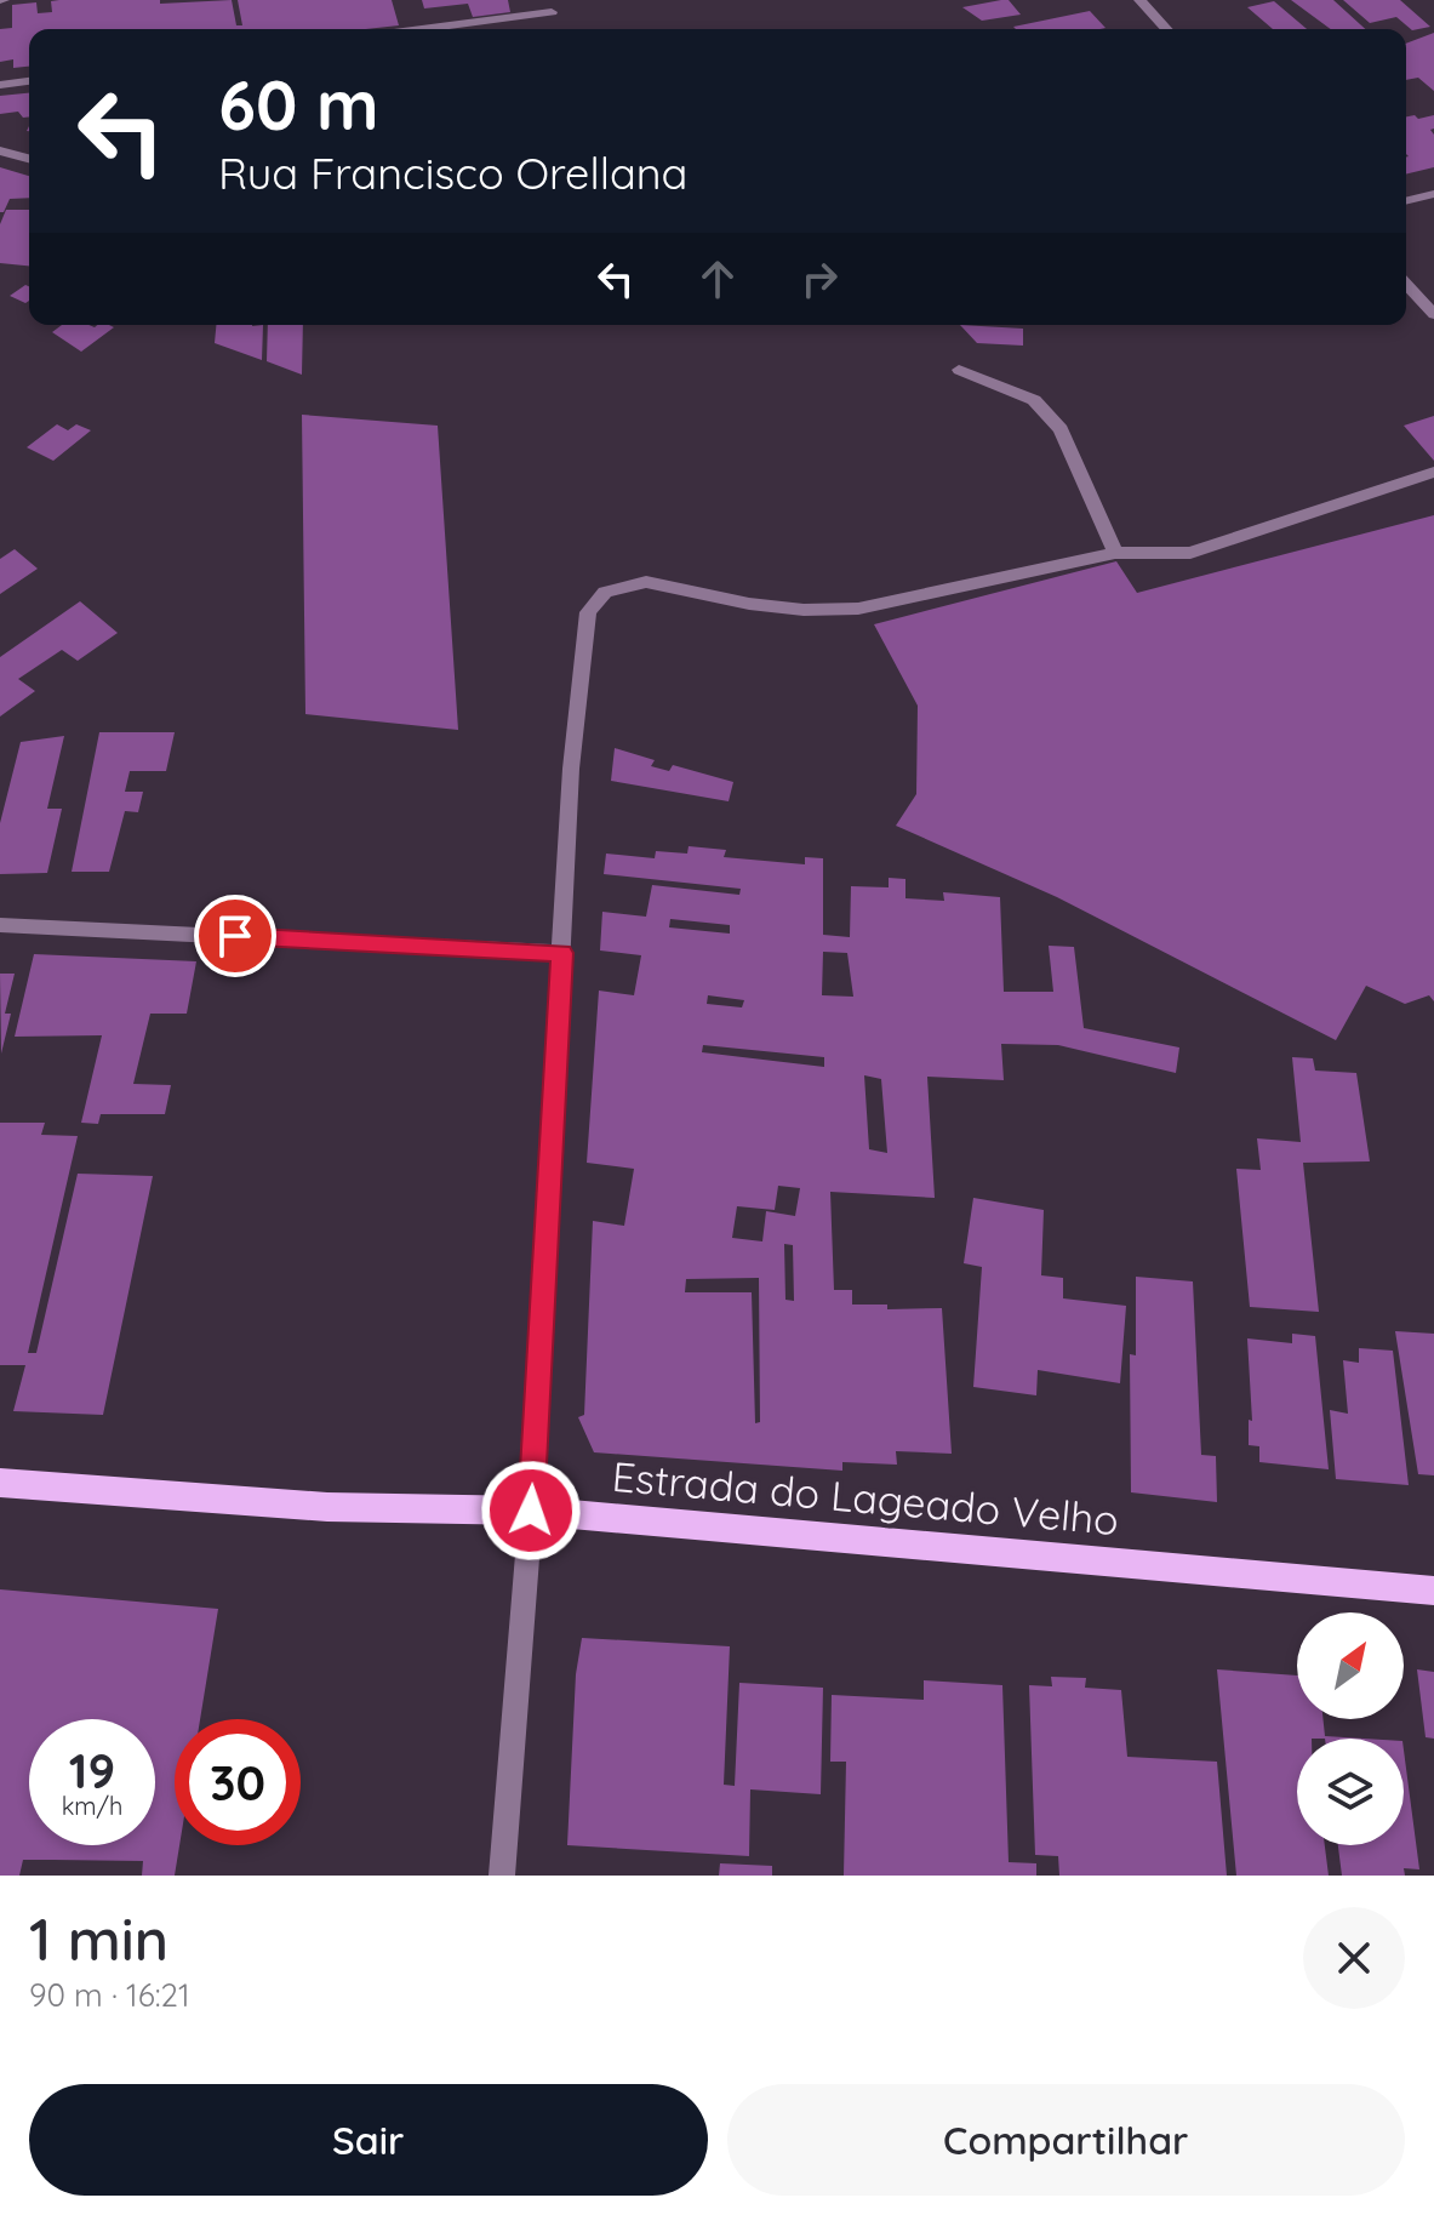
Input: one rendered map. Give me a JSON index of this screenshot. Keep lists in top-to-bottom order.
{
  "streets": {
    "main road": ["Estrada do Lageado Velho"]
  },
  "north": "top right",
  "page": {
    "turn": ["60 m", "Rua Francisco Orellana"],
    "speed": "19 km/h",
    "limit": "30",
    "heading": ["1 min", "90 m · 16:21"],
    "buttons": ["Sair", "Compartilhar"]
  }
}
